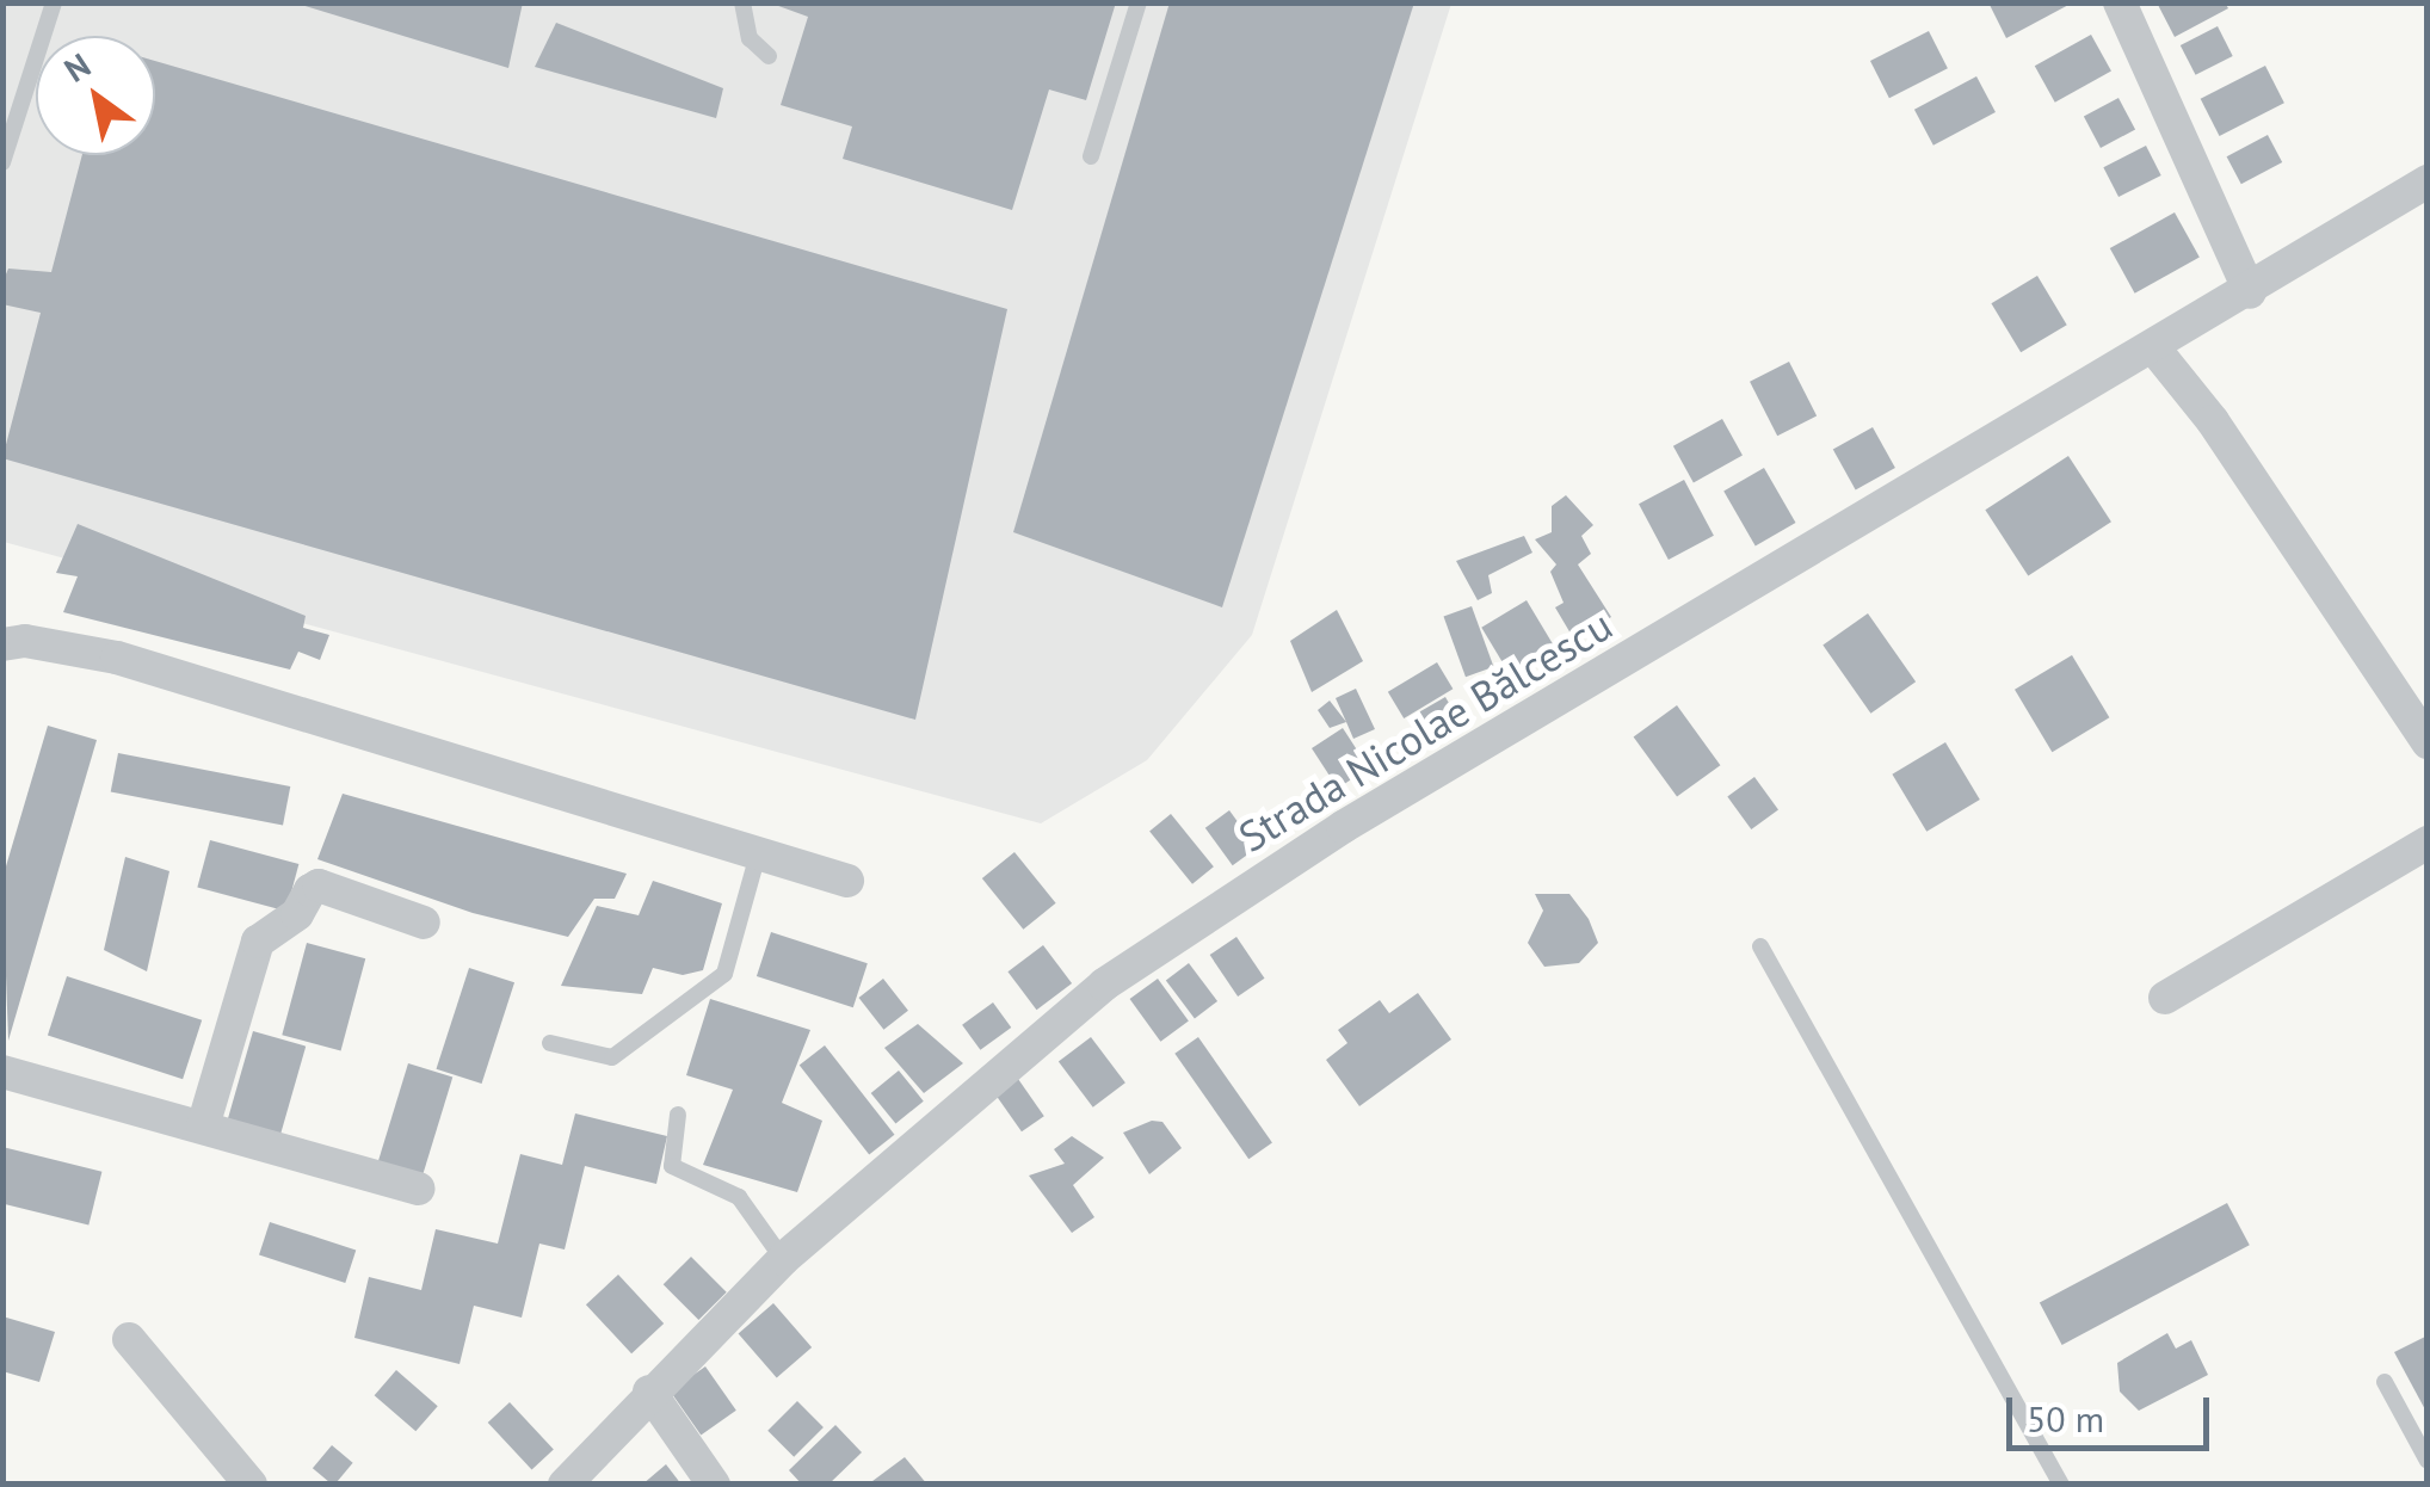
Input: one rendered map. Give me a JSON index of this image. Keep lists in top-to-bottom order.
{
  "streets": {
    "street": ["Strada Nicolae Bălcescu"]
  },
  "scale_bar": "50 m",
  "north": "top left"
}
